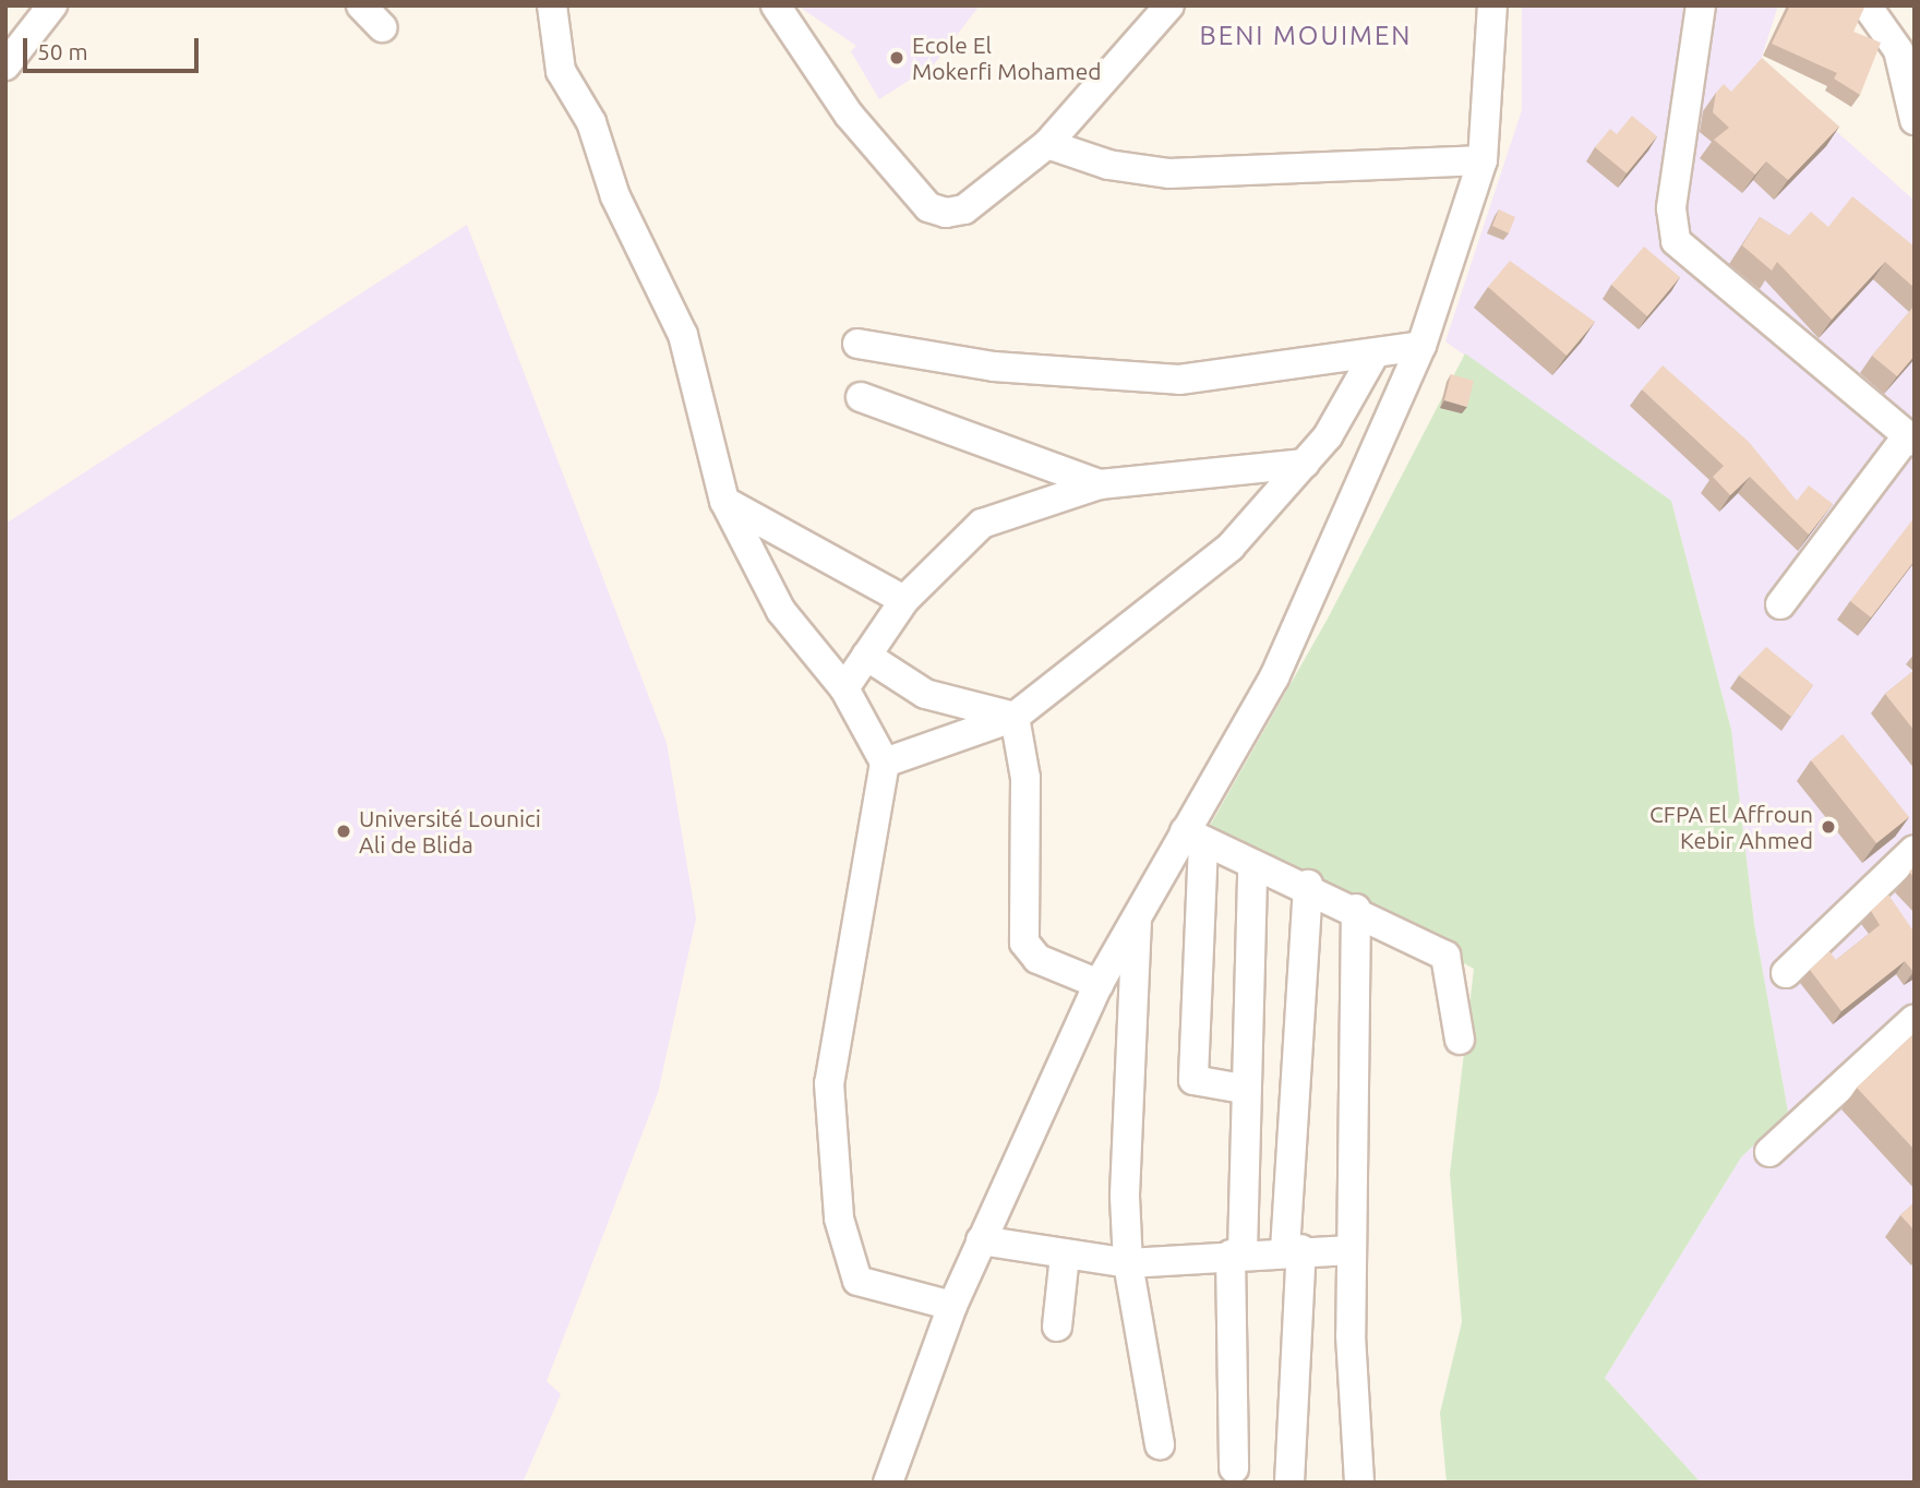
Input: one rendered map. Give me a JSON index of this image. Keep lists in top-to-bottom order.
{
  "districts": ["BENI MOUIMEN"],
  "places": ["Ecole El Mokerfi Mohamed", "CFPA El Affroun Kebir Ahmed", "Université Lounici Ali de Blida"],
  "scale_bar": "50 m"
}
